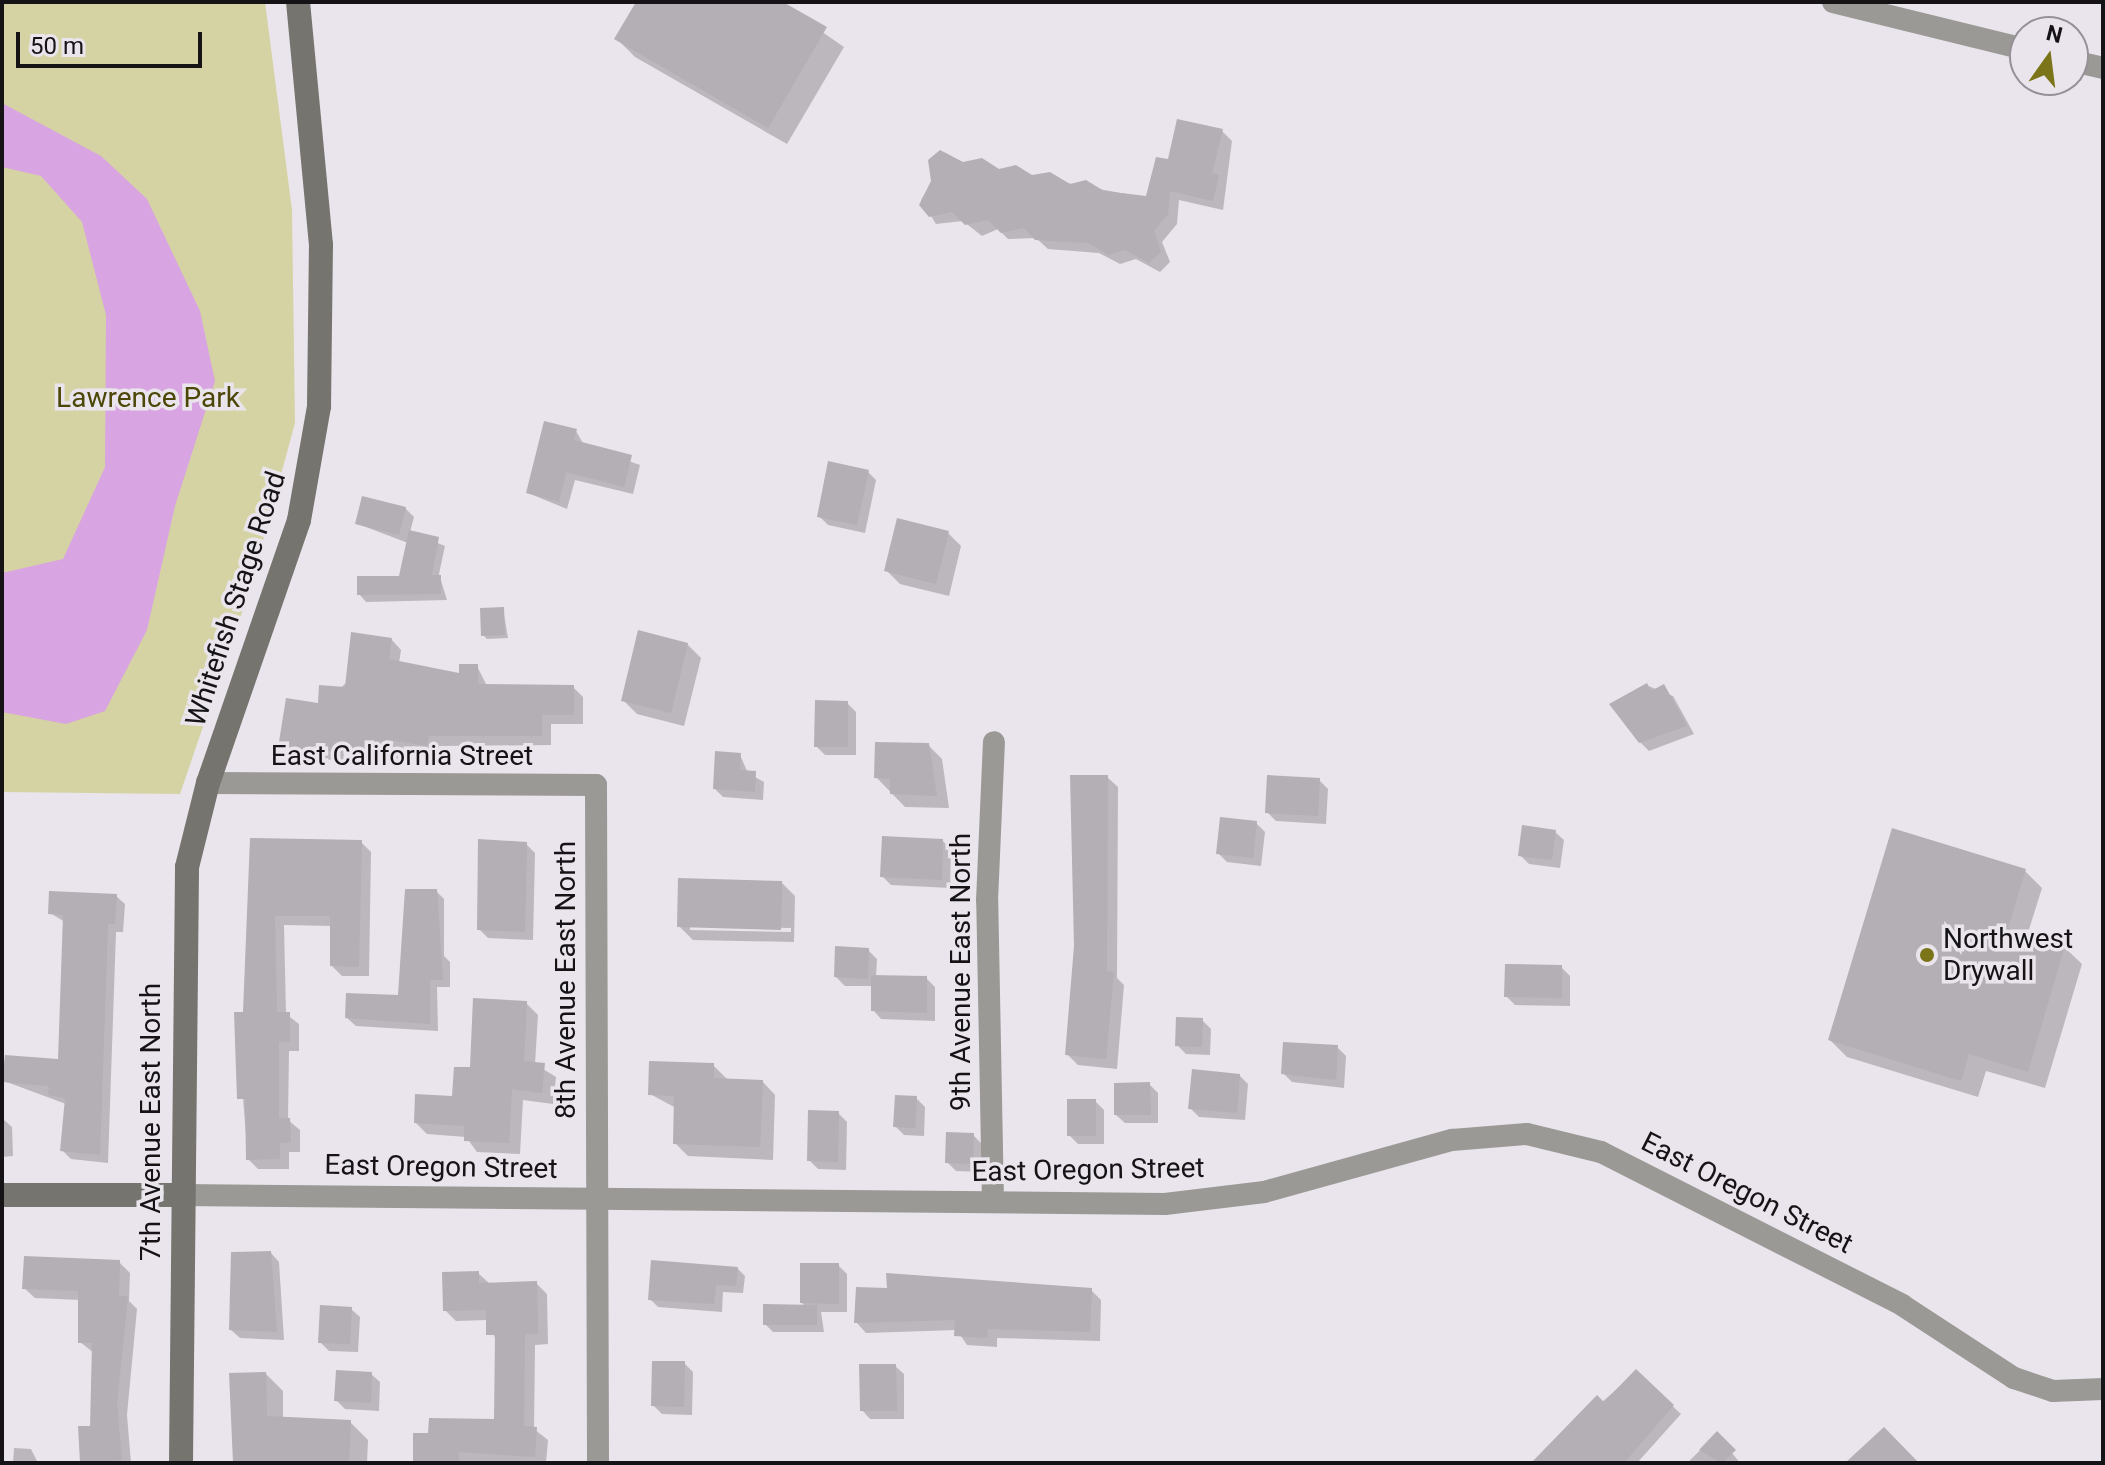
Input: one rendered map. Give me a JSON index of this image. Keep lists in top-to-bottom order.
{
  "streets": {
    "main road": ["Whitefish Stage Road", "7th Avenue East North", "East Oregon Street"],
    "street": ["East California Street", "9th Avenue East North", "8th Avenue East North"]
  },
  "crossings": [
    ["Whitefish Stage Road", "East California Street"],
    ["Whitefish Stage Road", "7th Avenue East North"],
    ["East California Street", "8th Avenue East North"],
    ["East California Street", "7th Avenue East North"],
    ["9th Avenue East North", "East Oregon Street"],
    ["8th Avenue East North", "East Oregon Street"],
    ["7th Avenue East North", "East Oregon Street"]
  ],
  "parks": ["Lawrence Park"],
  "places": ["Northwest Drywall"],
  "scale_bar": "50 m",
  "north": "top"
}
